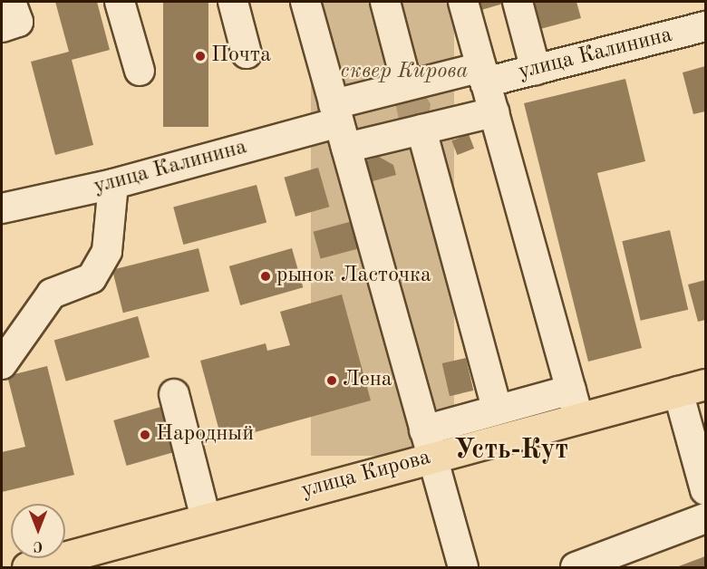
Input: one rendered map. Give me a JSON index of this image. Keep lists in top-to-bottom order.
{
  "streets": {
    "main road": ["улица Кирова"],
    "street": ["улица Калинина"]
  },
  "districts": ["Усть-Кут"],
  "parks": ["сквер Кирова"],
  "places": [
    "Почта",
    "рынок Ласточка",
    "Лена",
    "Народный"
  ],
  "north": "bottom"
}
